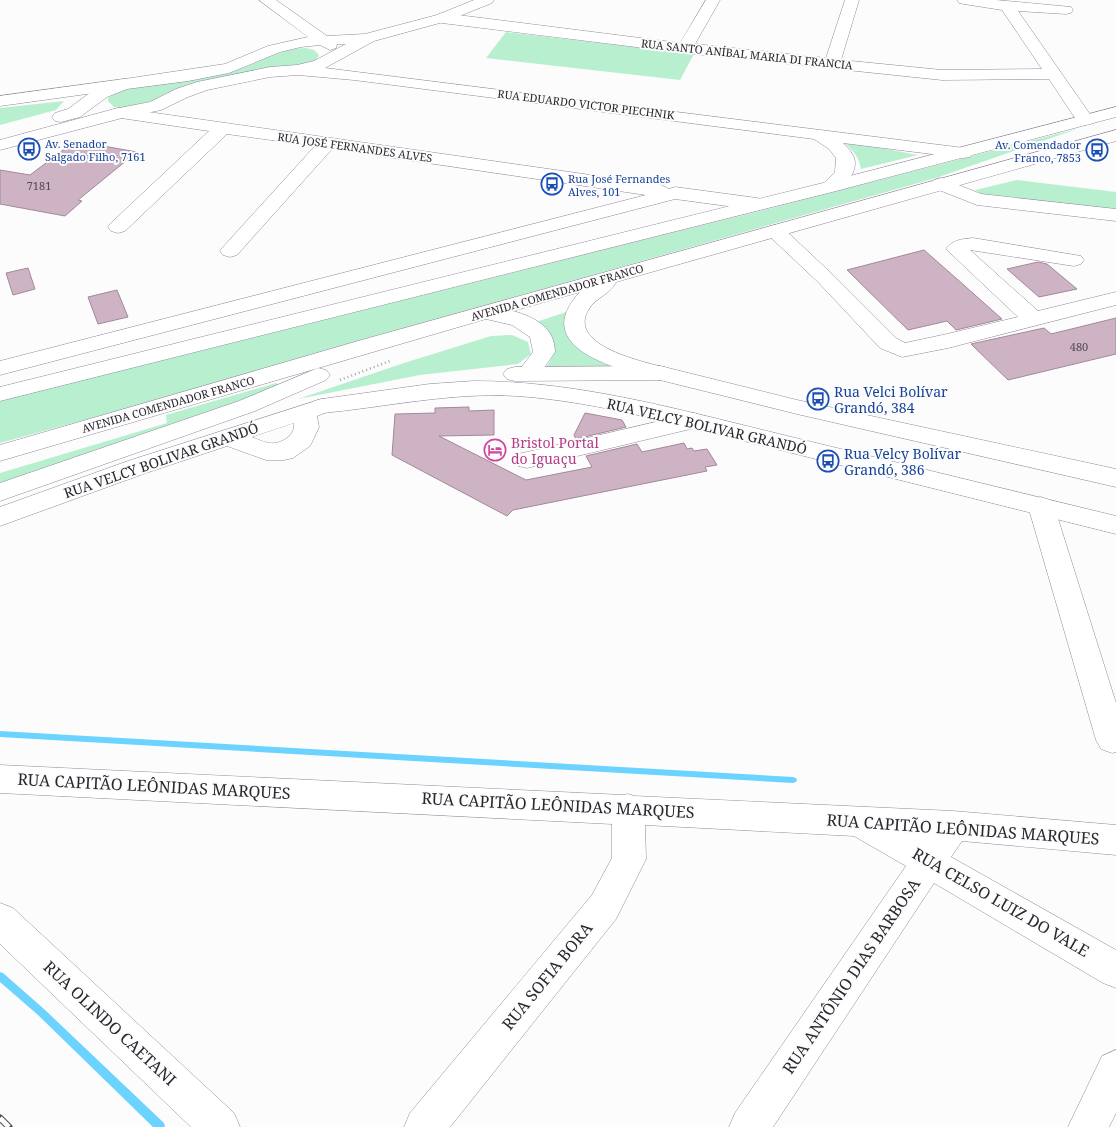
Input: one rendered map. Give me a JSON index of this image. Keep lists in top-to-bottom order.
{
  "streets": {
    "main road": [
      "RUA SANTO ANÍBAL MARIA DI FRANCIA",
      "RUA EDUARDO VICTOR PIECHNIK",
      "RUA JOSÉ FERNANDES ALVES",
      "AVENIDA COMENDADOR FRANCO",
      "RUA VELCY BOLIVAR GRANDÓ",
      "RUA CAPITÃO LEÔNIDAS MARQUES",
      "RUA CELSO LUIZ DO VALE",
      "RUA SOFIA BORA",
      "RUA ANTÔNIO DIAS BARBOSA",
      "RUA OLINDO CAETANI"
    ]
  },
  "crossings": [
    ["RUA CAPITÃO LEÔNIDAS MARQUES", "RUA CELSO LUIZ DO VALE"],
    ["RUA CAPITÃO LEÔNIDAS MARQUES", "RUA SOFIA BORA"],
    ["RUA CAPITÃO LEÔNIDAS MARQUES", "RUA ANTÔNIO DIAS BARBOSA"],
    ["RUA CELSO LUIZ DO VALE", "RUA ANTÔNIO DIAS BARBOSA"]
  ],
  "places": {
    "bus stop": [
      "Av. Senador Salgado Filho, 7161",
      "Av. Comendador Franco, 7853",
      "Rua José Fernandes Alves, 101",
      "Rua Velci Bolívar Grandó, 384",
      "Rua Velcy Bolívar Grandó, 386"
    ],
    "hotel": ["Bristol Portal do Iguaçu"]
  },
  "house_numbers": ["7181", "480"]
}
